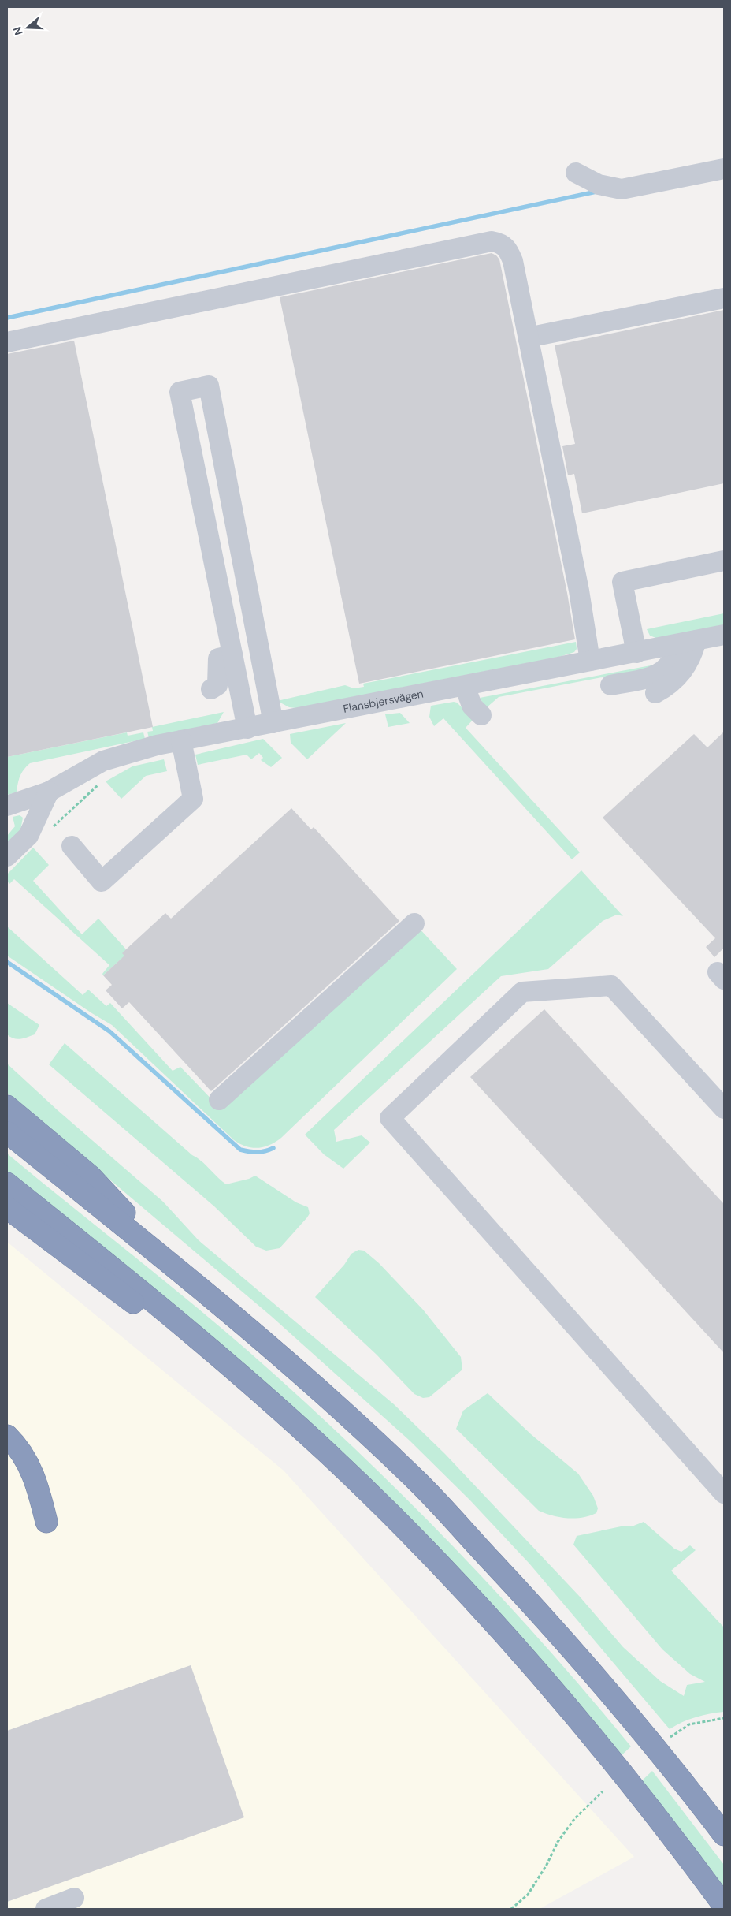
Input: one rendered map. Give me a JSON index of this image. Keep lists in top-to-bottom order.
{
  "streets": {
    "street": ["Flansbjersvägen"]
  },
  "north": "left"
}
